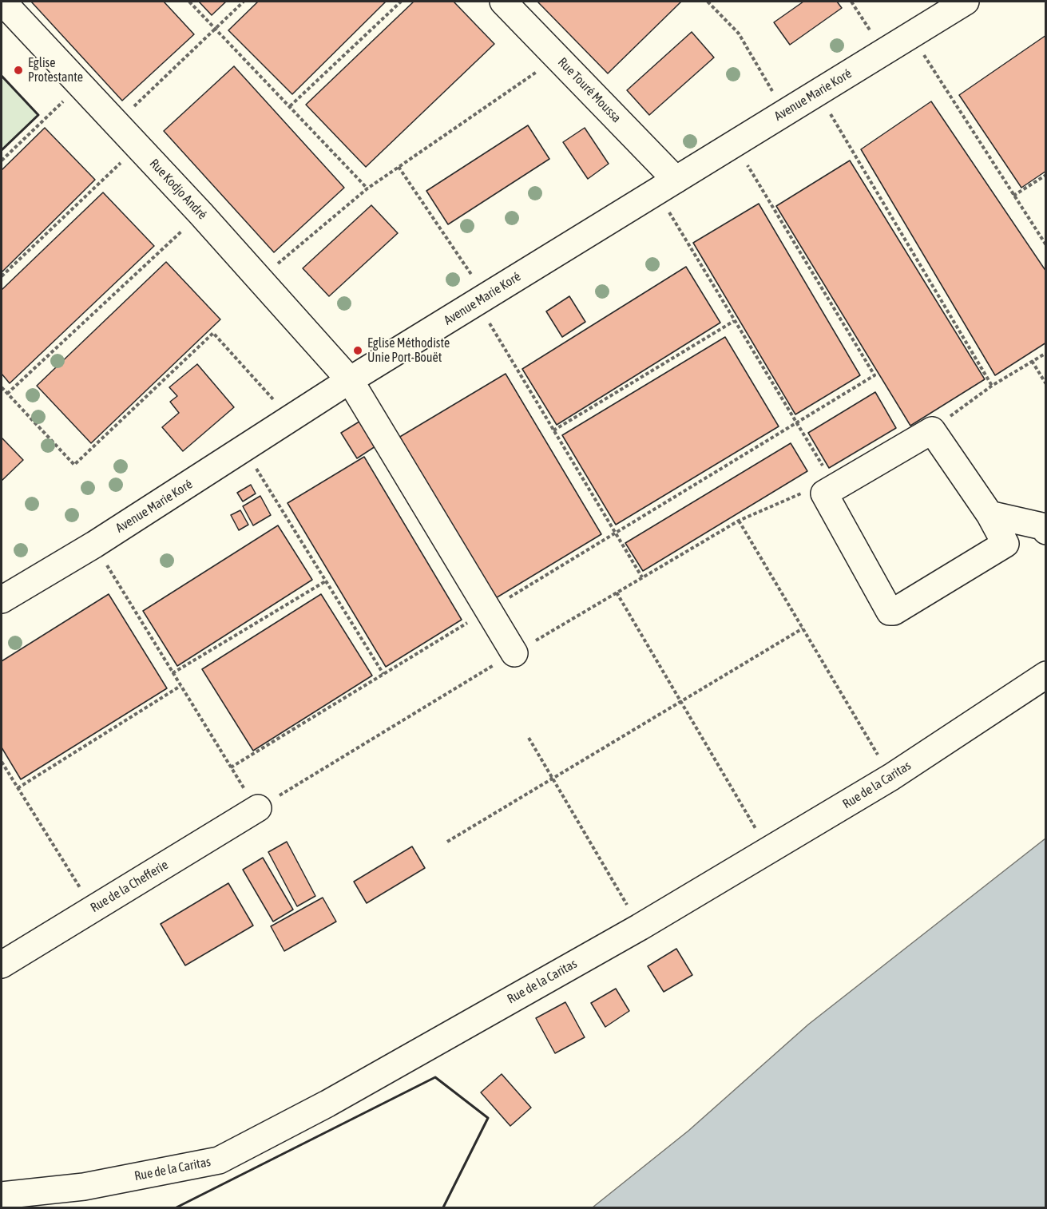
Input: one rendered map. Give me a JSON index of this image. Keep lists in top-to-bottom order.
{
  "streets": {
    "street": [
      "Rue Touré Moussa",
      "Avenue Marie Koré",
      "Rue Kodjo André",
      "Rue de la Caritas",
      "Rue de la Chefferie"
    ]
  },
  "crossings": [
    ["Rue Touré Moussa", "Avenue Marie Koré"],
    ["Avenue Marie Koré", "Rue Kodjo André"]
  ],
  "places": ["Eglise Protestante", "Eglise Méthodiste Unie Port-Bouët"]
}
